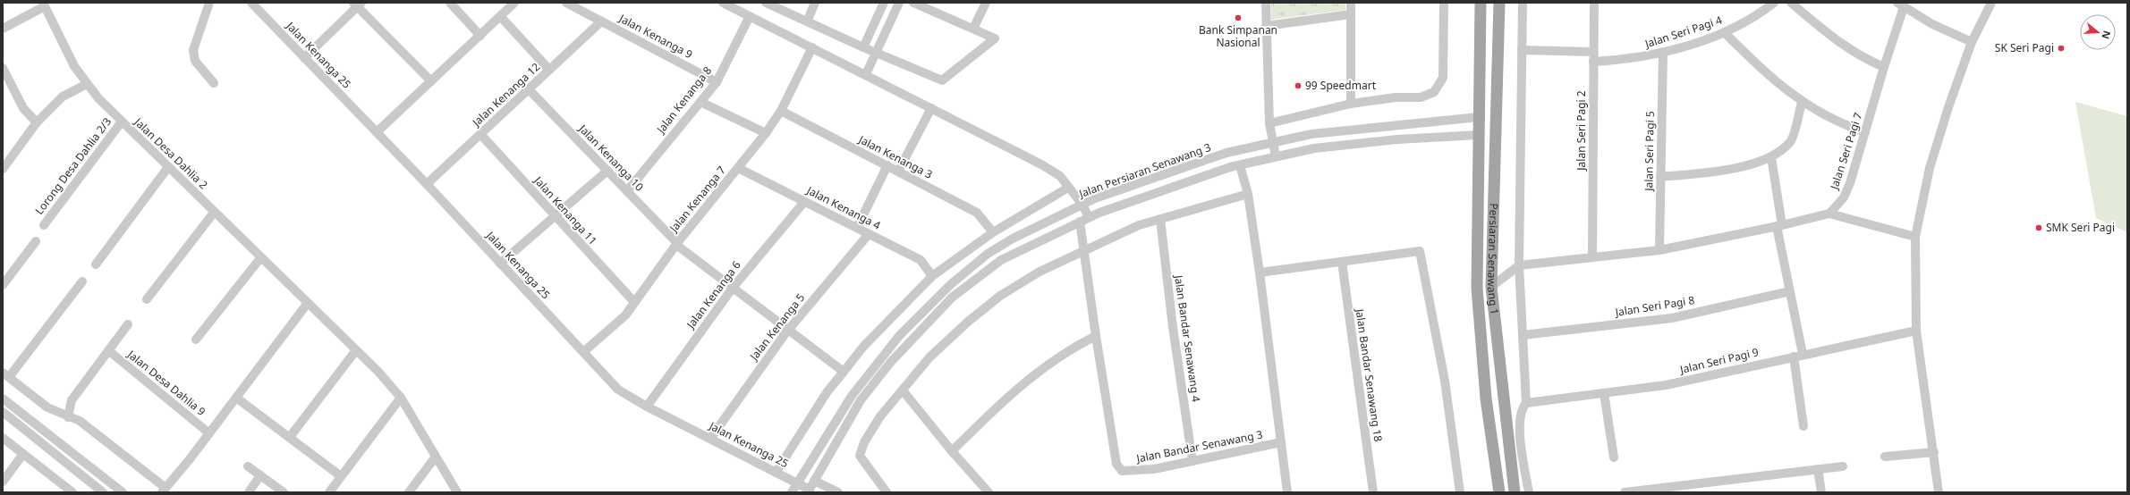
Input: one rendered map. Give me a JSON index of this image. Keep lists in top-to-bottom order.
{
  "streets": {
    "main road": ["Persiaran Senawang 1"],
    "street": [
      "Jalan Seri Pagi 4",
      "Jalan Kenanga 9",
      "Jalan Kenanga 25",
      "Jalan Kenanga 12",
      "Jalan Kenanga 8",
      "Jalan Seri Pagi 2",
      "Jalan Seri Pagi 5",
      "Jalan Seri Pagi 7",
      "Jalan Desa Dahlia 2",
      "Jalan Kenanga 3",
      "Jalan Kenanga 10",
      "Lorong Desa Dahlia 2/3",
      "Jalan Persiaran Senawang 3",
      "Jalan Kenanga 7",
      "Jalan Kenanga 4",
      "Jalan Kenanga 11",
      "Jalan Kenanga 6",
      "Jalan Seri Pagi 8",
      "Jalan Kenanga 5",
      "Jalan Bandar Senawang 4",
      "Jalan Seri Pagi 9",
      "Jalan Bandar Senawang 18",
      "Jalan Desa Dahlia 9",
      "Jalan Bandar Senawang 3"
    ]
  },
  "crossings": [
    ["Jalan Seri Pagi 4", "Jalan Seri Pagi 2"],
    ["Jalan Seri Pagi 4", "Jalan Seri Pagi 5"],
    ["Jalan Kenanga 9", "Jalan Kenanga 12"],
    ["Jalan Kenanga 9", "Jalan Kenanga 8"],
    ["Jalan Kenanga 25", "Jalan Kenanga 12"],
    ["Jalan Kenanga 25", "Jalan Persiaran Senawang 3"],
    ["Jalan Kenanga 25", "Jalan Kenanga 7"],
    ["Jalan Kenanga 25", "Jalan Kenanga 6"],
    ["Jalan Kenanga 25", "Jalan Kenanga 5"],
    ["Jalan Kenanga 12", "Jalan Kenanga 10"],
    ["Jalan Kenanga 12", "Jalan Kenanga 11"],
    ["Jalan Kenanga 8", "Jalan Kenanga 10"],
    ["Jalan Desa Dahlia 2", "Lorong Desa Dahlia 2/3"],
    ["Jalan Kenanga 3", "Jalan Kenanga 7"],
    ["Jalan Kenanga 10", "Jalan Kenanga 7"],
    ["Jalan Kenanga 10", "Jalan Kenanga 6"],
    ["Jalan Kenanga 10", "Jalan Kenanga 5"],
    ["Jalan Persiaran Senawang 3", "Persiaran Senawang 1"],
    ["Jalan Kenanga 7", "Jalan Kenanga 4"],
    ["Jalan Kenanga 7", "Jalan Kenanga 11"],
    ["Jalan Kenanga 4", "Jalan Kenanga 6"],
    ["Jalan Kenanga 4", "Jalan Kenanga 5"],
    ["Jalan Bandar Senawang 4", "Jalan Bandar Senawang 3"]
  ],
  "places": [
    "Bank Simpanan Nasional",
    "SK Seri Pagi",
    "99 Speedmart",
    "SMK Seri Pagi"
  ],
  "north": "right"
}
